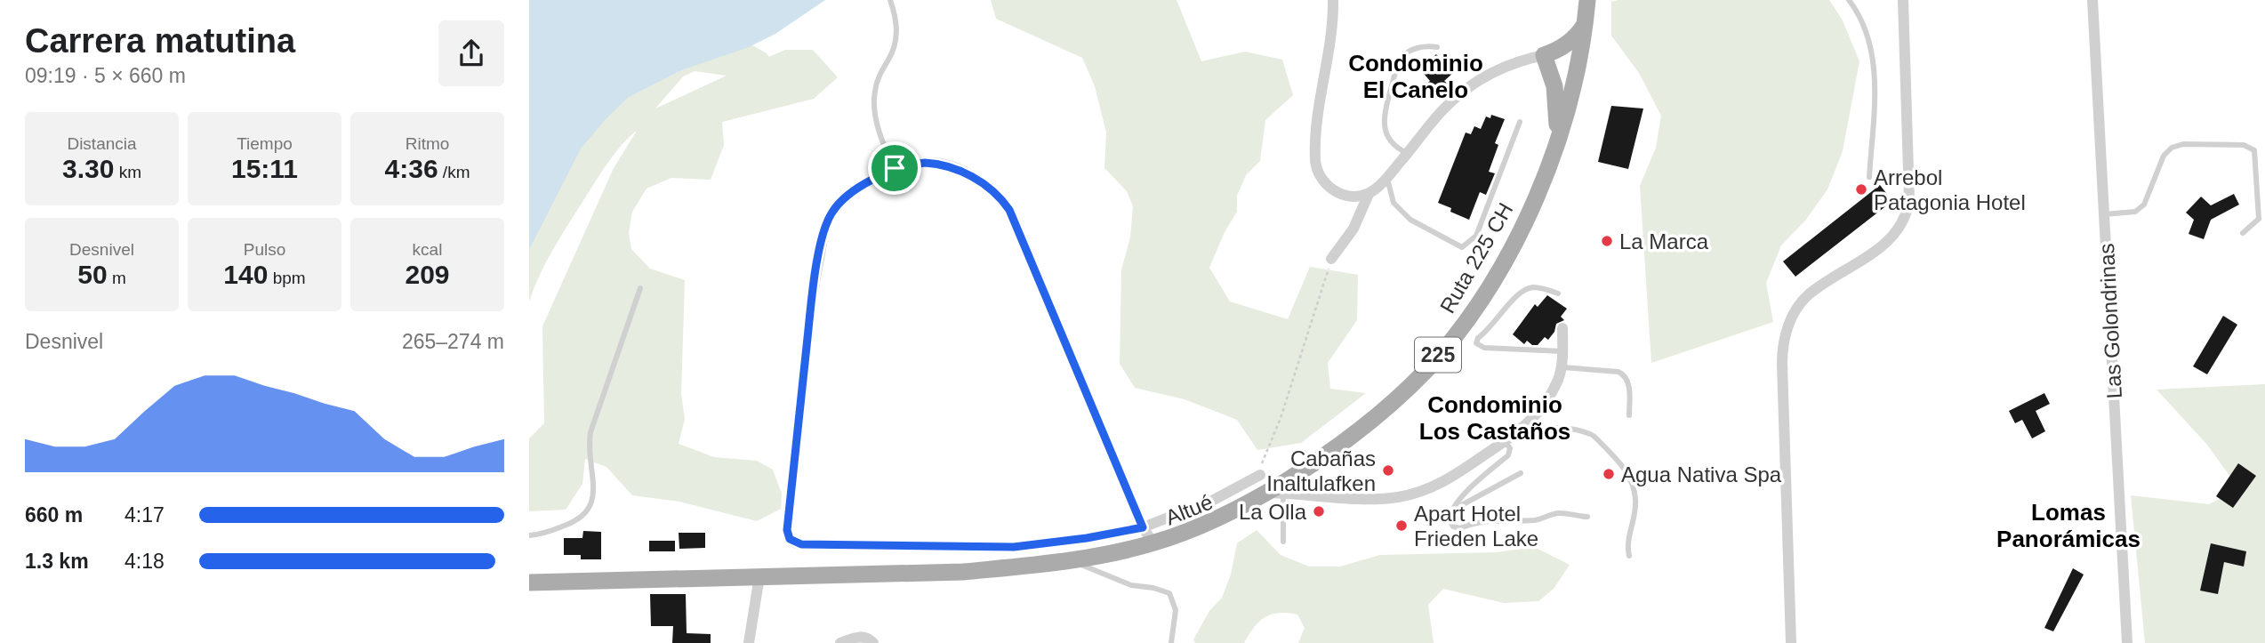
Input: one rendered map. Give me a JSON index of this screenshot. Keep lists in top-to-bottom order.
{
  "streets": {
    "main road": ["Ruta 225 CH", "225"],
    "street": ["Las Golondrinas", "Altué"]
  },
  "crossings": [
    ["Ruta 225 CH", "225"]
  ],
  "districts": ["Condominio El Canelo", "Condominio Los Castaños", "Lomas Panorámicas"],
  "places": [
    "Arrebol Patagonia Hotel",
    "La Marca",
    "Cabañas Inaltulafken",
    "Agua Nativa Spa",
    "La Olla",
    "Apart Hotel Frieden Lake"
  ],
  "page": {
    "heading": ["Carrera matutina", "09:19 · 5 × 660 m"],
    "stats": [
      ["Distancia", "3.30 km"],
      ["Tiempo", "15:11"],
      ["Ritmo", "4:36 /km"],
      ["Desnivel", "50 m"],
      ["Pulso", "140 bpm"],
      ["kcal", "209"]
    ],
    "chart": ["Desnivel", "265–274 m"],
    "list": [
      {
        "name": "660 m",
        "note": "4:17"
      },
      {
        "name": "1.3 km",
        "note": "4:18"
      }
    ]
  }
}
